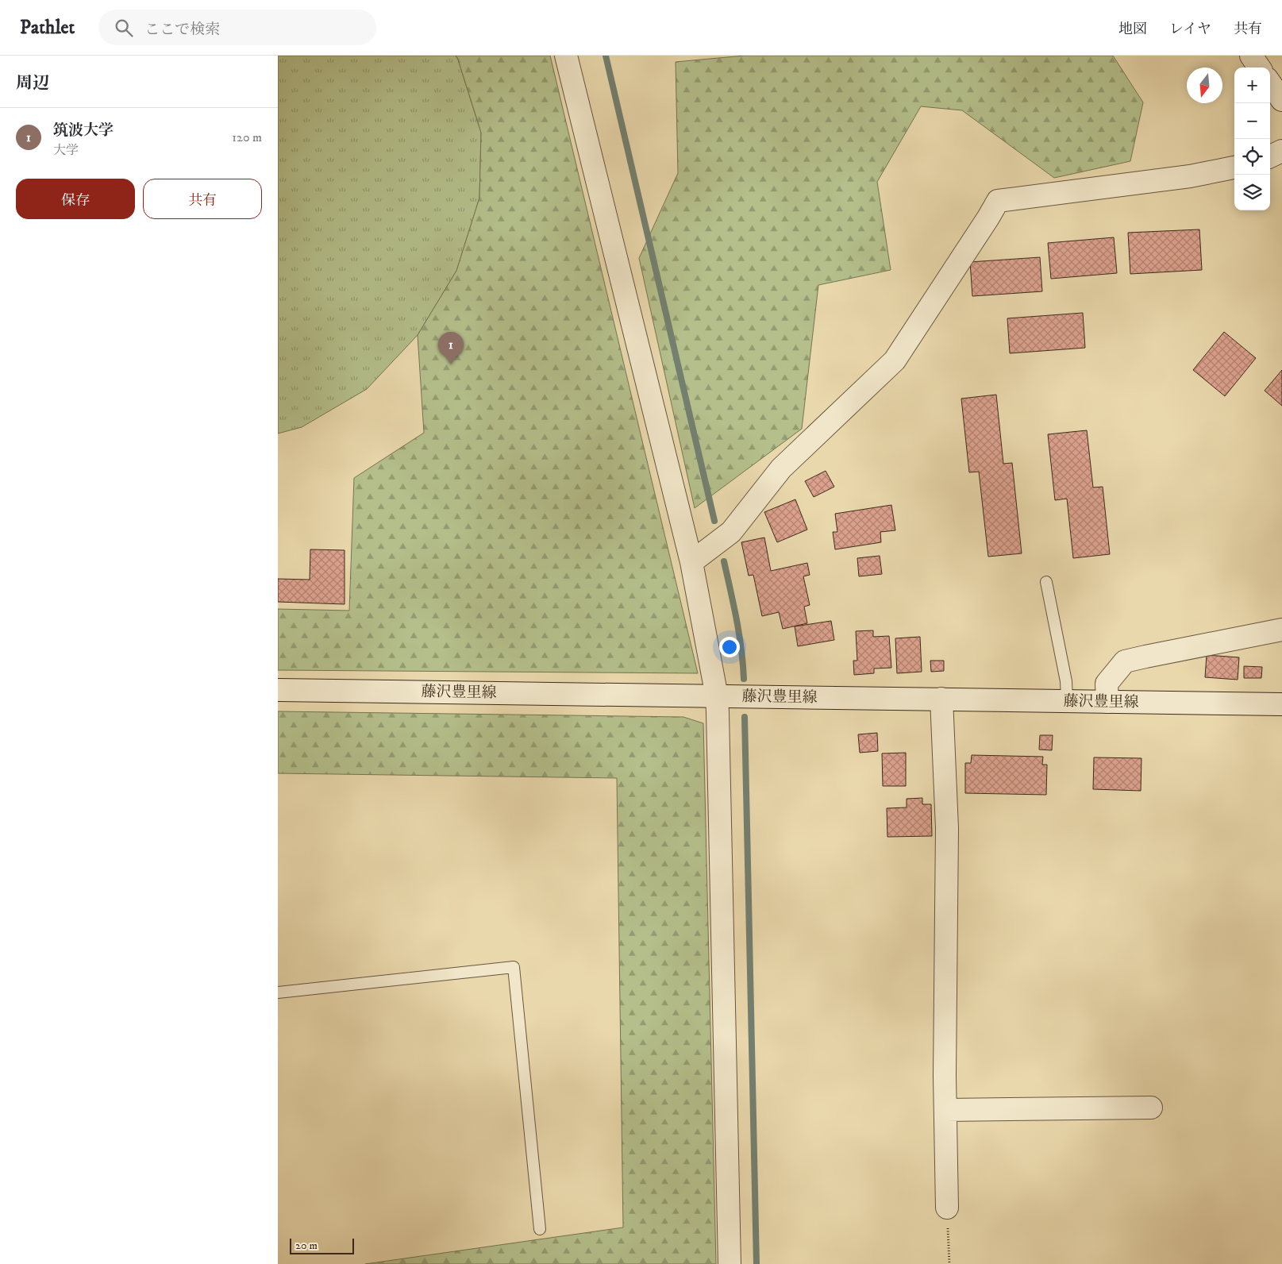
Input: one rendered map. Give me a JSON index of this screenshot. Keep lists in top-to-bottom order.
{
  "streets": {
    "street": ["藤沢豊里線"]
  },
  "scale_bar": "20 m",
  "north": "bottom",
  "page": {
    "header": "Pathlet",
    "search": "ここで検索",
    "nav": ["地図", "レイヤ", "共有"],
    "heading": "周辺",
    "map_buttons": ["+", "−"],
    "list": [
      {
        "mark": "1",
        "name": "筑波大学",
        "note": "大学",
        "value": "120 m"
      }
    ],
    "buttons": ["保存", "共有"],
    "pins": "1",
    "scale": "20 m"
  }
}
